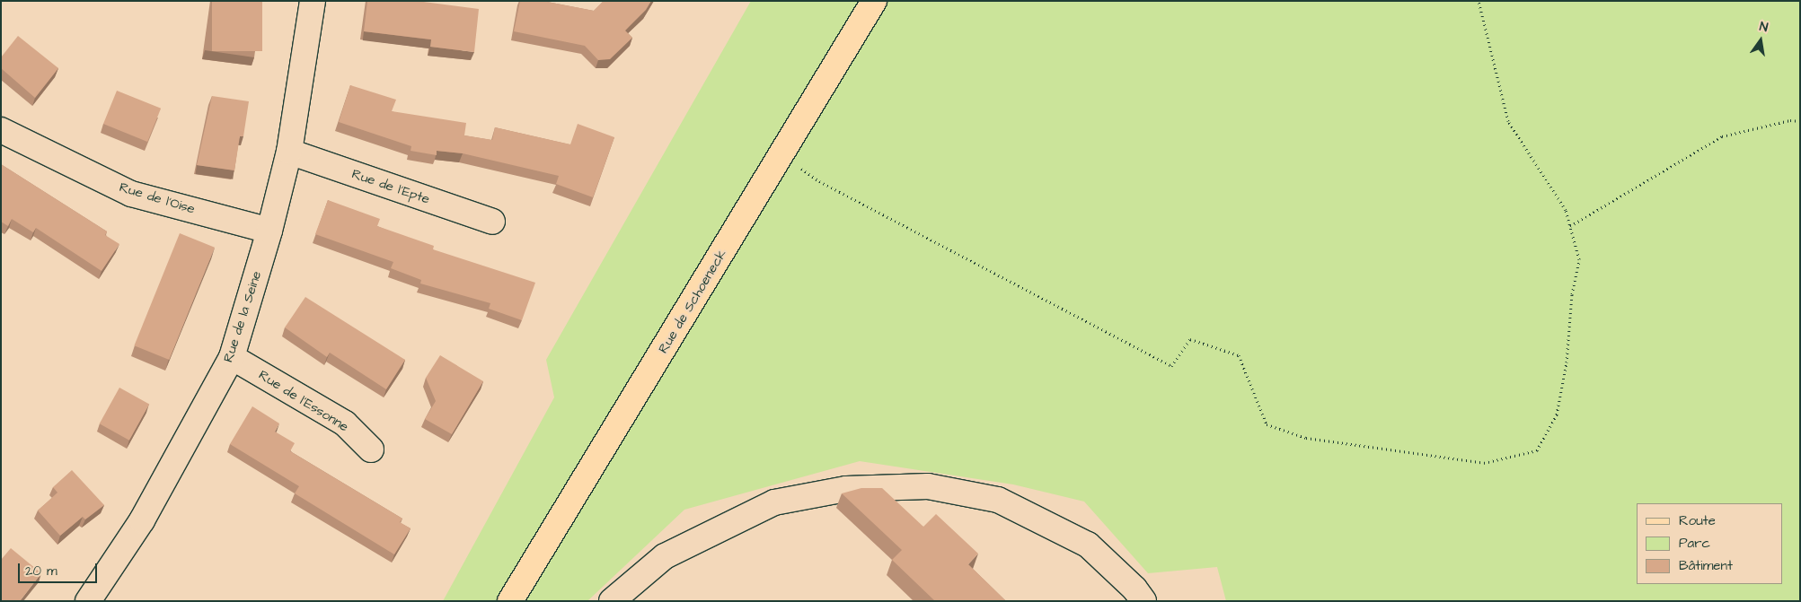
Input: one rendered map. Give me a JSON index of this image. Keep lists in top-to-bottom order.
{
  "streets": {
    "main road": ["Rue de Schoeneck"],
    "street": [
      "Rue de l'Epte",
      "Rue de l'Oise",
      "Rue de la Seine",
      "Rue de l'Essonne"
    ]
  },
  "crossings": [
    ["Rue de l'Epte", "Rue de la Seine"],
    ["Rue de l'Oise", "Rue de la Seine"],
    ["Rue de la Seine", "Rue de l'Essonne"]
  ],
  "legend": ["Route", "Parc", "Bâtiment"],
  "scale_bar": "20 m",
  "north": "top"
}
